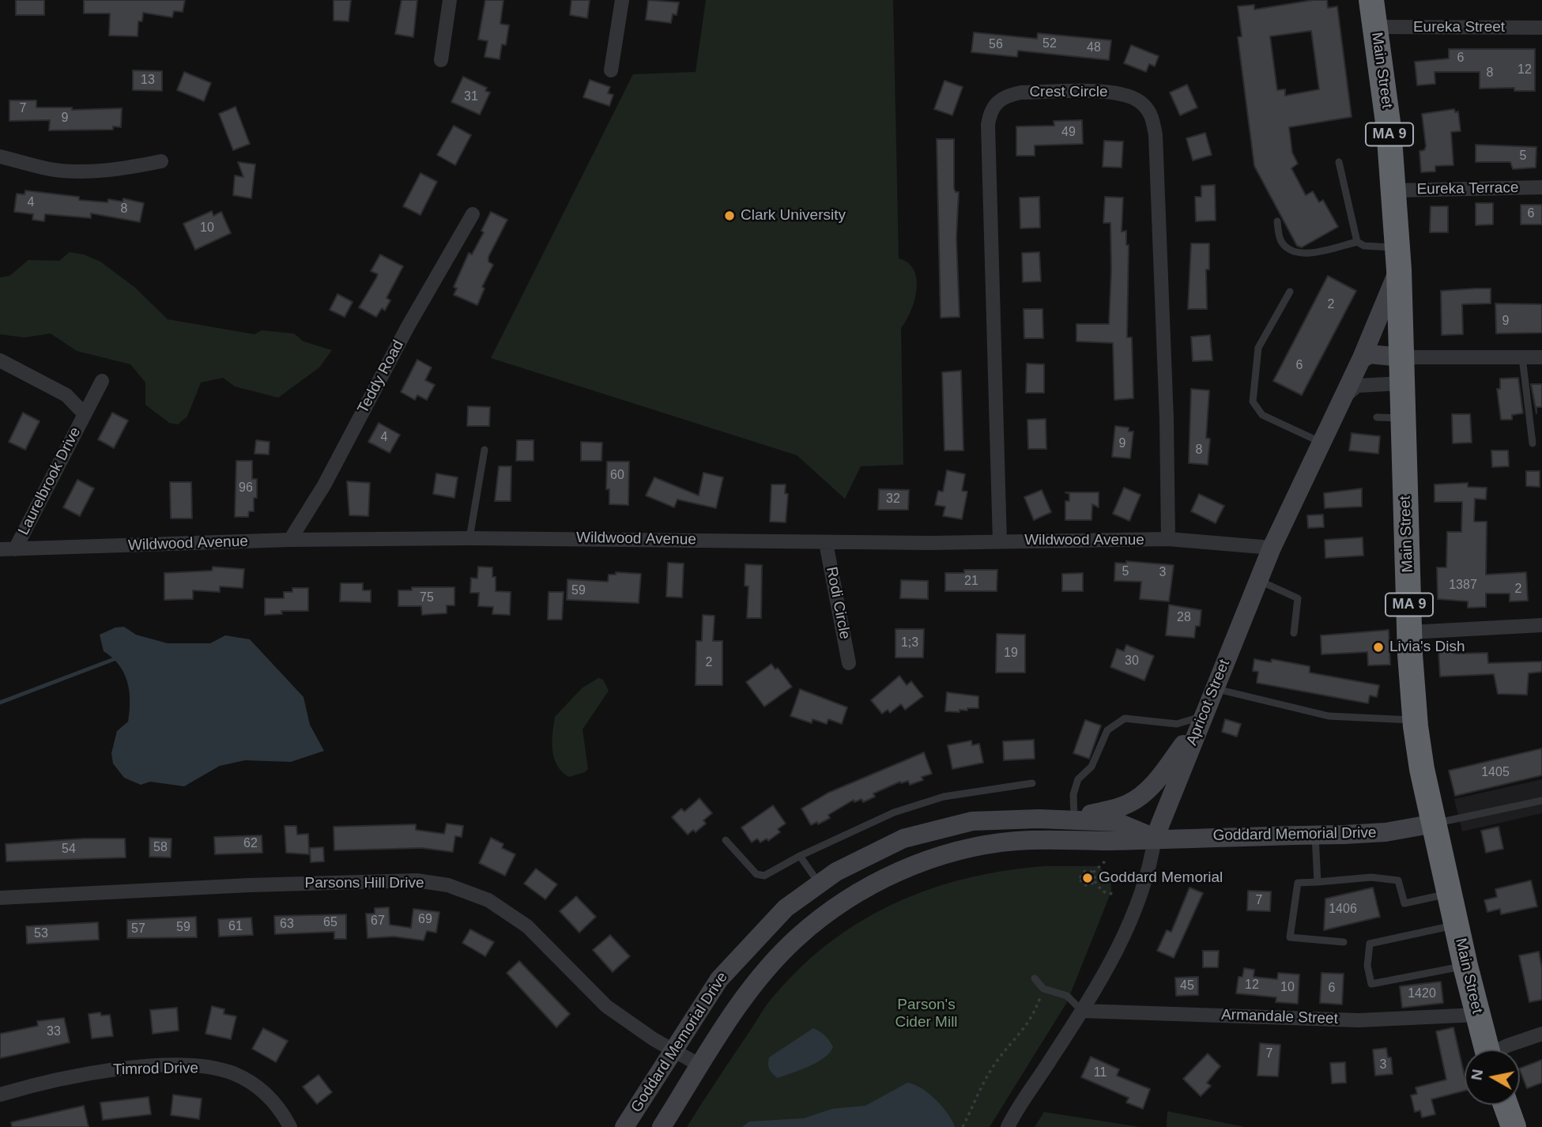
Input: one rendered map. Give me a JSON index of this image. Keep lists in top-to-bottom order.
{
  "streets": {
    "highway": ["Main Street", "MA 9"],
    "main road": ["Apricot Street", "Goddard Memorial Drive"],
    "street": [
      "Eureka Street",
      "Crest Circle",
      "Eureka Terrace",
      "Teddy Road",
      "Laurelbrook Drive",
      "Wildwood Avenue",
      "Rodi Circle",
      "Parsons Hill Drive",
      "Armandale Street",
      "Timrod Drive"
    ]
  },
  "crossings": [
    ["Eureka Street", "Main Street"],
    ["Main Street", "Eureka Terrace"],
    ["Main Street", "Apricot Street"],
    ["Main Street", "Goddard Memorial Drive"],
    ["Main Street", "Armandale Street"],
    ["Crest Circle", "Wildwood Avenue"],
    ["Teddy Road", "Wildwood Avenue"],
    ["Laurelbrook Drive", "Wildwood Avenue"],
    ["Wildwood Avenue", "Rodi Circle"],
    ["Wildwood Avenue", "Apricot Street"],
    ["Apricot Street", "Goddard Memorial Drive"],
    ["Apricot Street", "Armandale Street"],
    ["Goddard Memorial Drive", "Parsons Hill Drive"]
  ],
  "parks": ["Parson's Cider Mill"],
  "places": ["Clark University", "Livia's Dish", "Goddard Memorial"],
  "house_numbers": [
    "52",
    "56",
    "48",
    "6",
    "12",
    "8",
    "13",
    "31",
    "7",
    "9",
    "49",
    "5",
    "4",
    "8",
    "6",
    "10",
    "2",
    "9",
    "6",
    "4",
    "9",
    "8",
    "60",
    "96",
    "32",
    "5",
    "3",
    "21",
    "1387",
    "2",
    "59",
    "75",
    "28",
    "1;3",
    "19",
    "30",
    "2",
    "1405",
    "62",
    "58",
    "54",
    "7",
    "1406",
    "69",
    "67",
    "65",
    "63",
    "61",
    "59",
    "57",
    "53",
    "12",
    "45",
    "10",
    "6",
    "1420",
    "33",
    "7",
    "3",
    "11"
  ],
  "north": "left"
}
